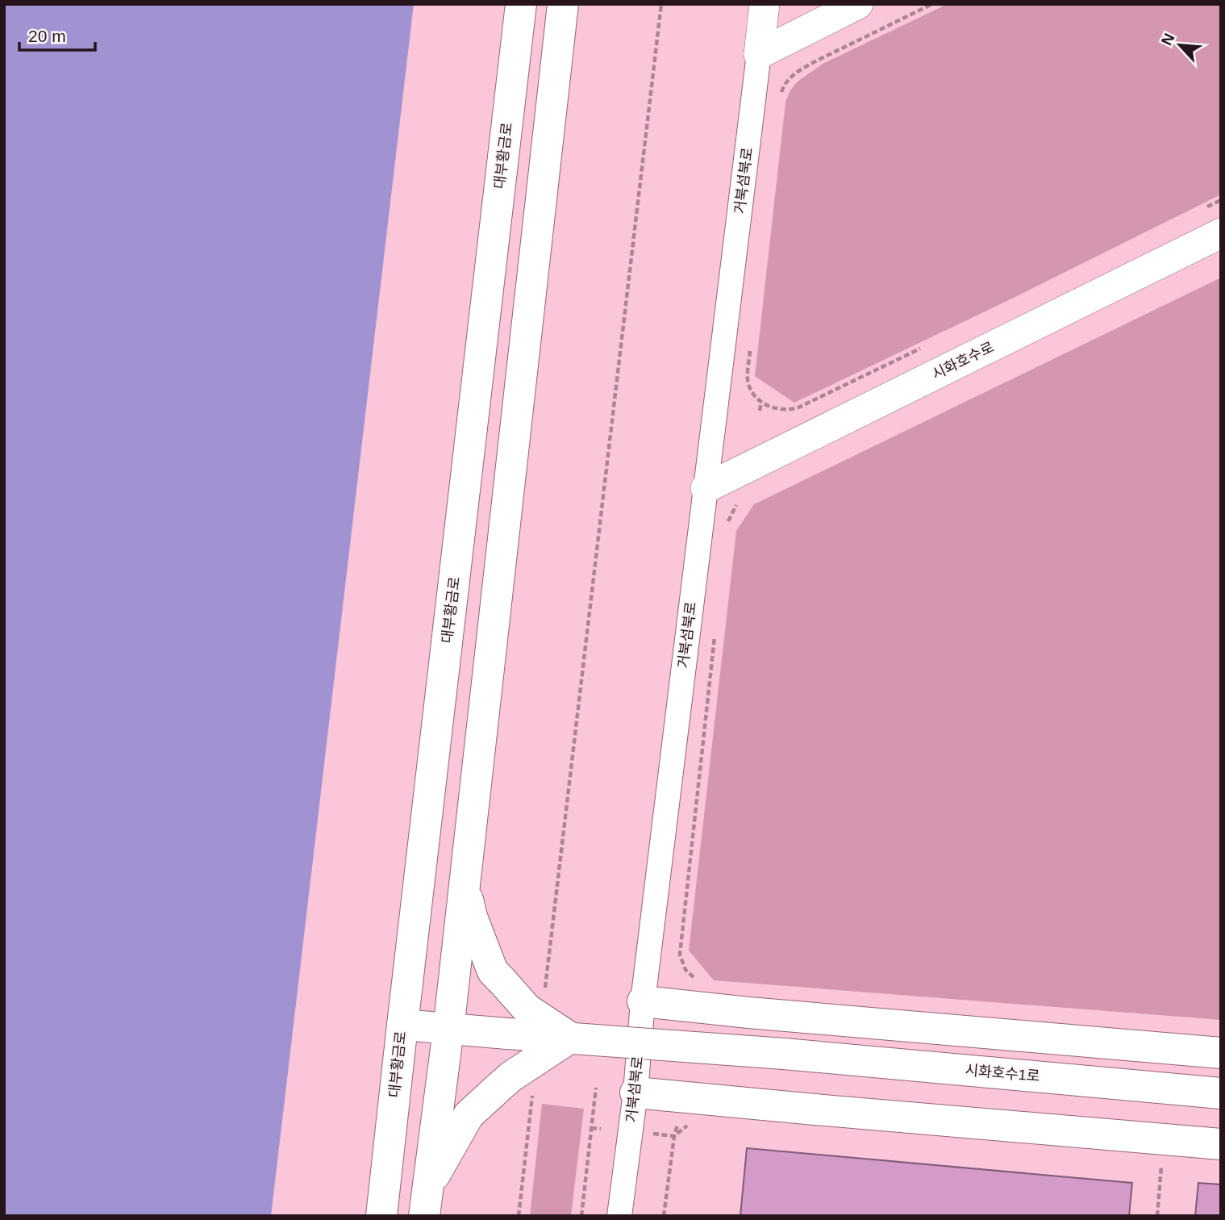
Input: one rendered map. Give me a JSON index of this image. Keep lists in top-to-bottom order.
{
  "streets": {
    "main road": ["대부황금로", "시화호수1로"],
    "street": ["거북섬북로", "시화호수로"]
  },
  "crossings": [
    ["거북섬북로", "시화호수로"]
  ],
  "scale_bar": "20 m",
  "north": "top left"
}
